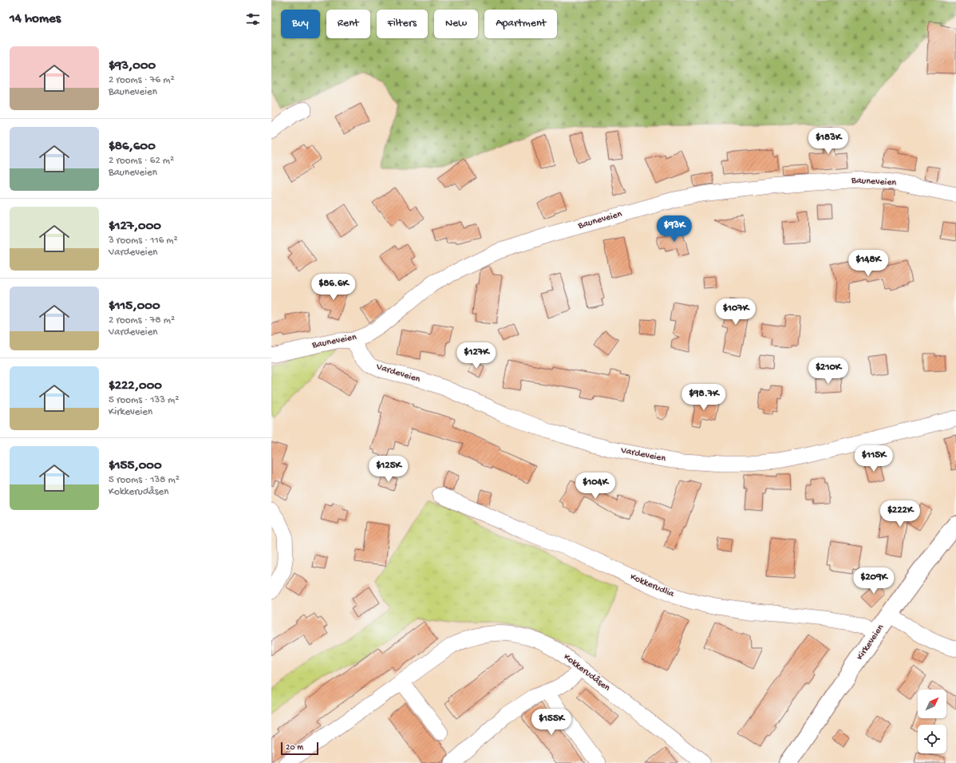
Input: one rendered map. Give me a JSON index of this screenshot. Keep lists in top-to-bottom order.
{
  "streets": {
    "main road": ["Kirkeveien"],
    "street": [
      "Bauneveien",
      "Vardeveien",
      "Kokkerudlia",
      "Kokkerudåsen"
    ]
  },
  "crossings": [
    ["Bauneveien", "Vardeveien"],
    ["Kokkerudlia", "Kirkeveien"]
  ],
  "scale_bar": "20 m",
  "north": "top right",
  "page": {
    "heading": "14 homes",
    "chip": [
      "Buy",
      "Rent",
      "Filters",
      "New",
      "Apartment"
    ],
    "list": [
      {
        "name": "$93,000",
        "note": "2 rooms · 76 m² · Bauneveien"
      },
      {
        "name": "$86,600",
        "note": "2 rooms · 62 m² · Bauneveien"
      },
      {
        "name": "$127,000",
        "note": "3 rooms · 116 m² · Vardeveien"
      },
      {
        "name": "$115,000",
        "note": "2 rooms · 78 m² · Vardeveien"
      },
      {
        "name": "$222,000",
        "note": "5 rooms · 133 m² · Kirkeveien"
      },
      {
        "name": "$155,000",
        "note": "5 rooms · 138 m² · Kokkerudåsen"
      }
    ],
    "price": [
      "$183K",
      "$93K",
      "$148K",
      "$86.6K",
      "$107K",
      "$127K",
      "$210K",
      "$98.7K",
      "$115K",
      "$125K",
      "$104K",
      "$222K",
      "$209K",
      "$155K"
    ],
    "scale": "20 m"
  }
}
